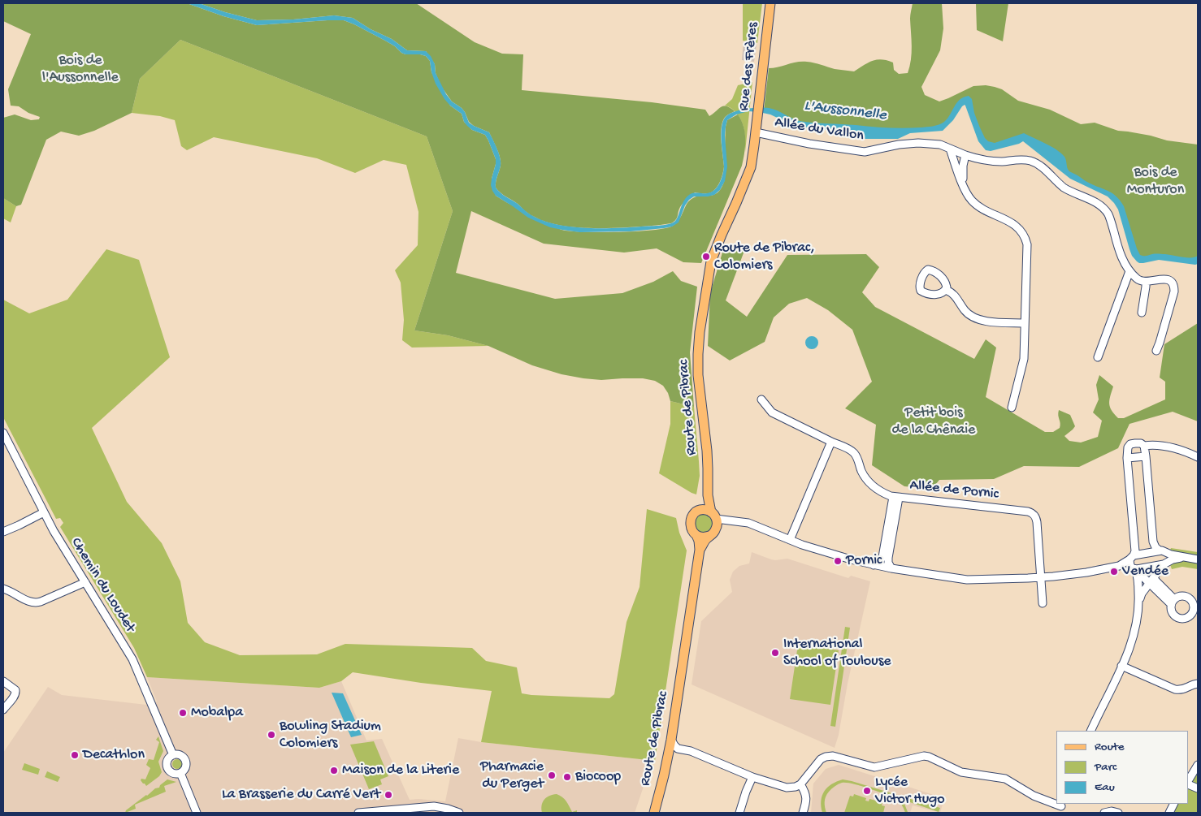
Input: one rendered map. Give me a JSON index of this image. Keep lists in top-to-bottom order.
{
  "streets": {
    "main road": ["Rue des Frères", "Route de Pibrac"],
    "street": ["Allée du Vallon", "Allée de Pornic", "Chemin du Loudet"]
  },
  "crossings": [
    ["Rue des Frères", "Allée du Vallon"],
    ["Rue des Frères", "Route de Pibrac"],
    ["Allée du Vallon", "Route de Pibrac"]
  ],
  "water": ["L'Aussonnelle"],
  "parks": ["Bois de l'Aussonnelle", "Bois de Monturon", "Petit bois de la Chênaie"],
  "places": [
    "Route de Pibrac, Colomiers",
    "Pornic",
    "Vendée",
    "International School of Toulouse",
    "Mobalpa",
    "Bowling Stadium Colomiers",
    "Decathlon",
    "Maison de la Literie",
    "Pharmacie du Perget",
    "Biocoop",
    "Lycée Victor Hugo",
    "La Brasserie du Carré Vert"
  ],
  "legend": ["Route", "Parc", "Eau"]
}
